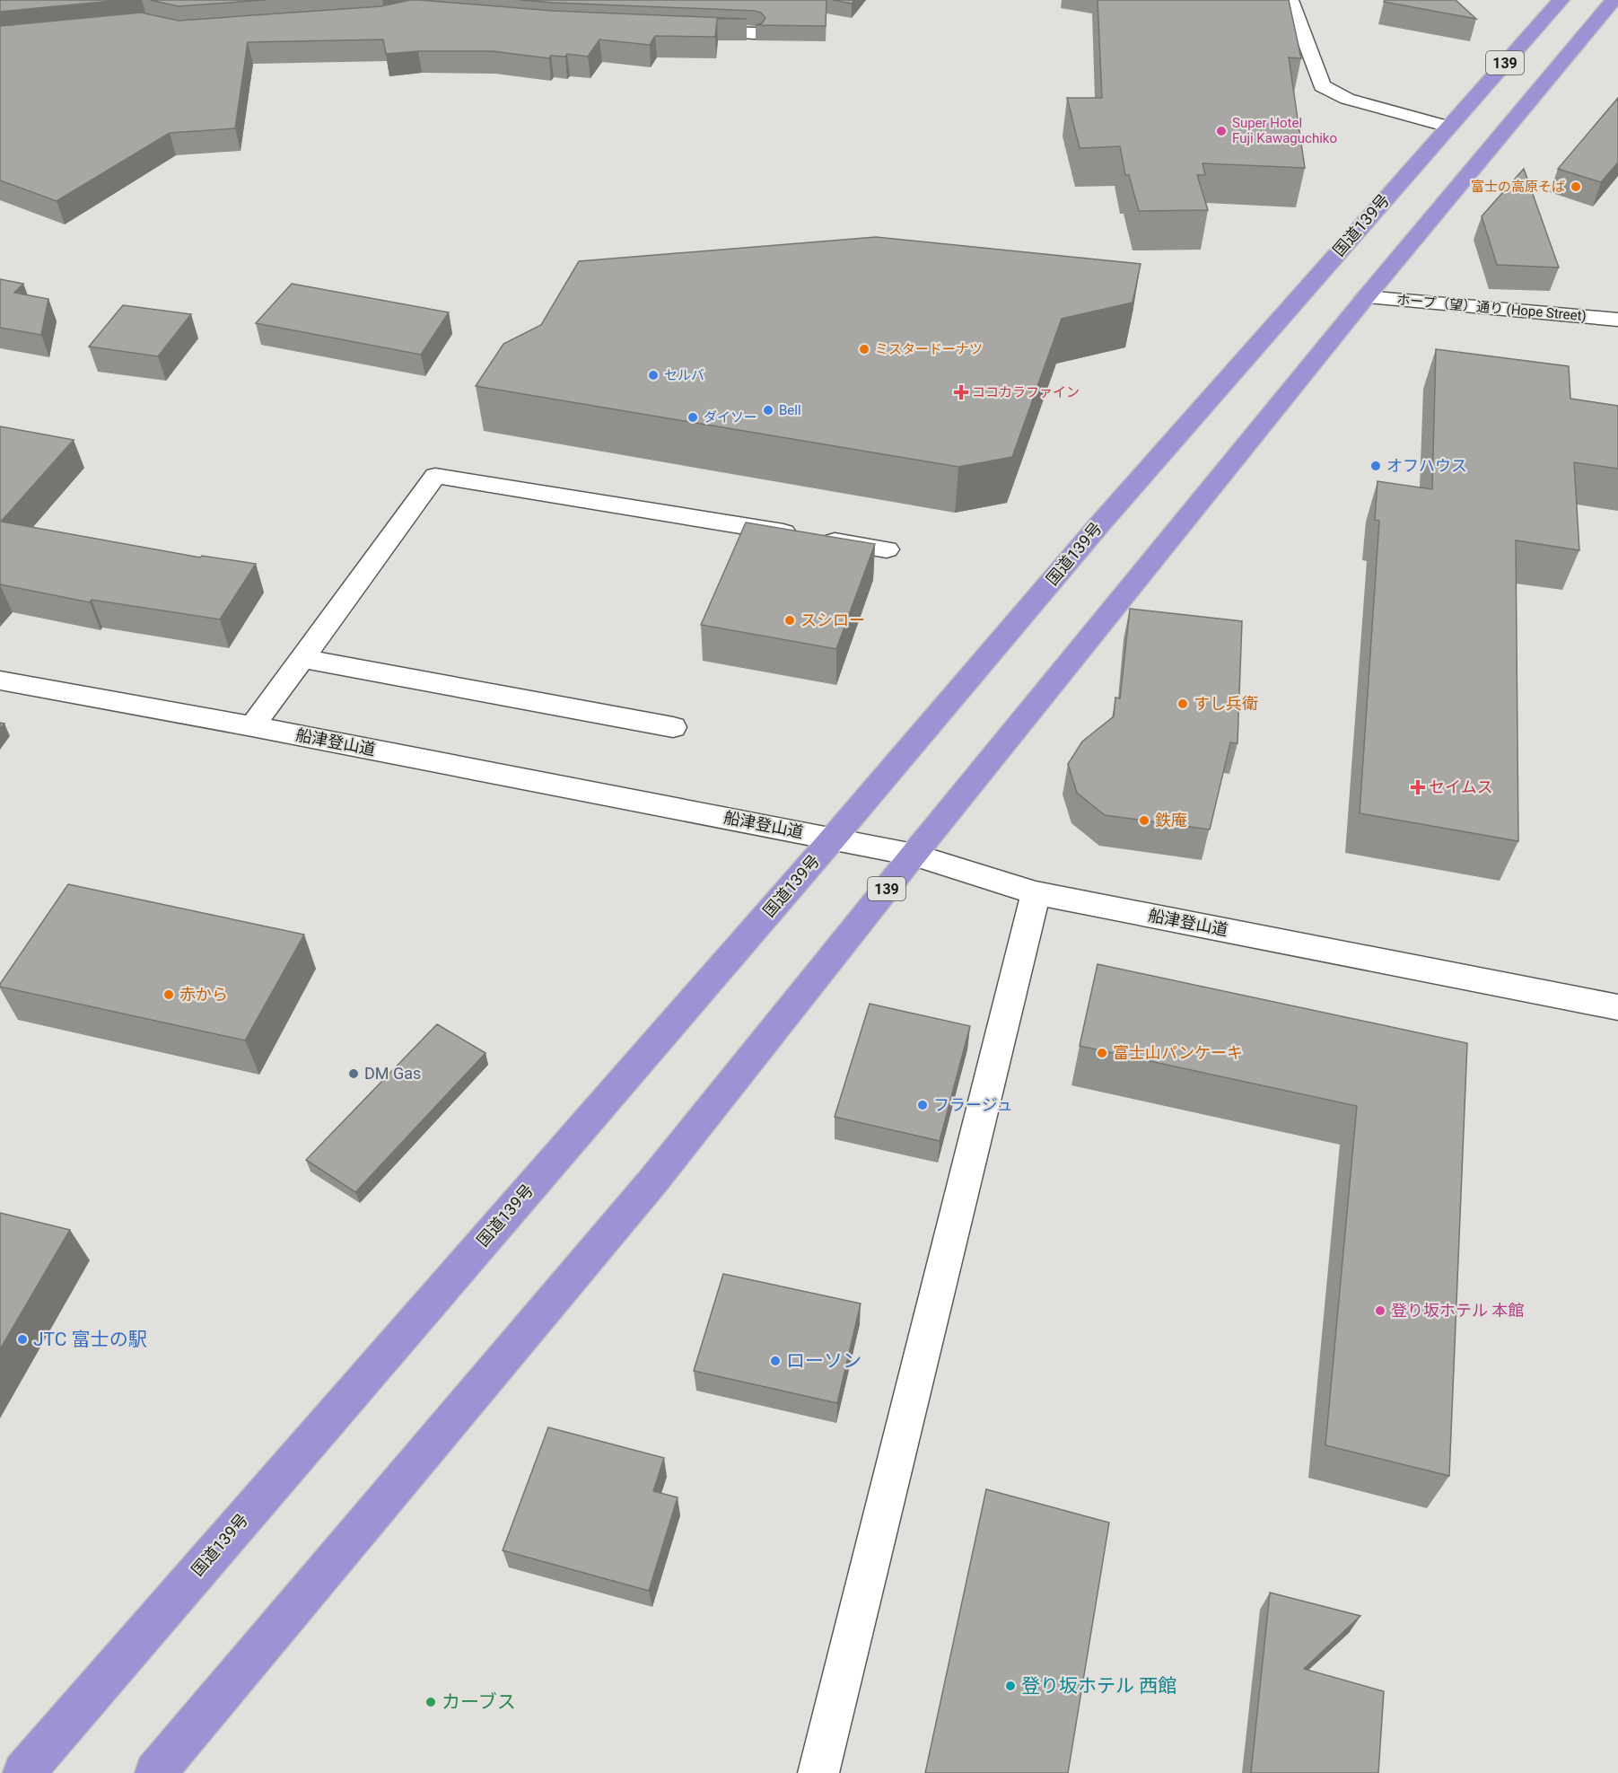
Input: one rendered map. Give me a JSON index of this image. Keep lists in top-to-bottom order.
{
  "streets": {
    "highway": ["139", "国道139号"],
    "street": ["ホープ（望）通り (Hope Street)", "船津登山道"]
  },
  "crossings": [
    ["139", "ホープ（望）通り (Hope Street)"],
    ["139", "船津登山道"],
    ["国道139号", "船津登山道"]
  ],
  "places": {
    "other": [
      "Super Hotel Fuji Kawaguchiko",
      "富士の高原そば",
      "ミスタードーナツ",
      "セルバ",
      "Bell",
      "ダイソー",
      "オフハウス",
      "スシロー",
      "すし兵衛",
      "鉄庵",
      "赤から",
      "富士山パンケーキ",
      "DM Gas",
      "フラージュ",
      "登り坂ホテル 本館",
      "JTC 富士の駅",
      "ローソン",
      "登り坂ホテル 西館",
      "カーブス"
    ],
    "health": ["ココカラファイン", "セイムス"]
  }
}
